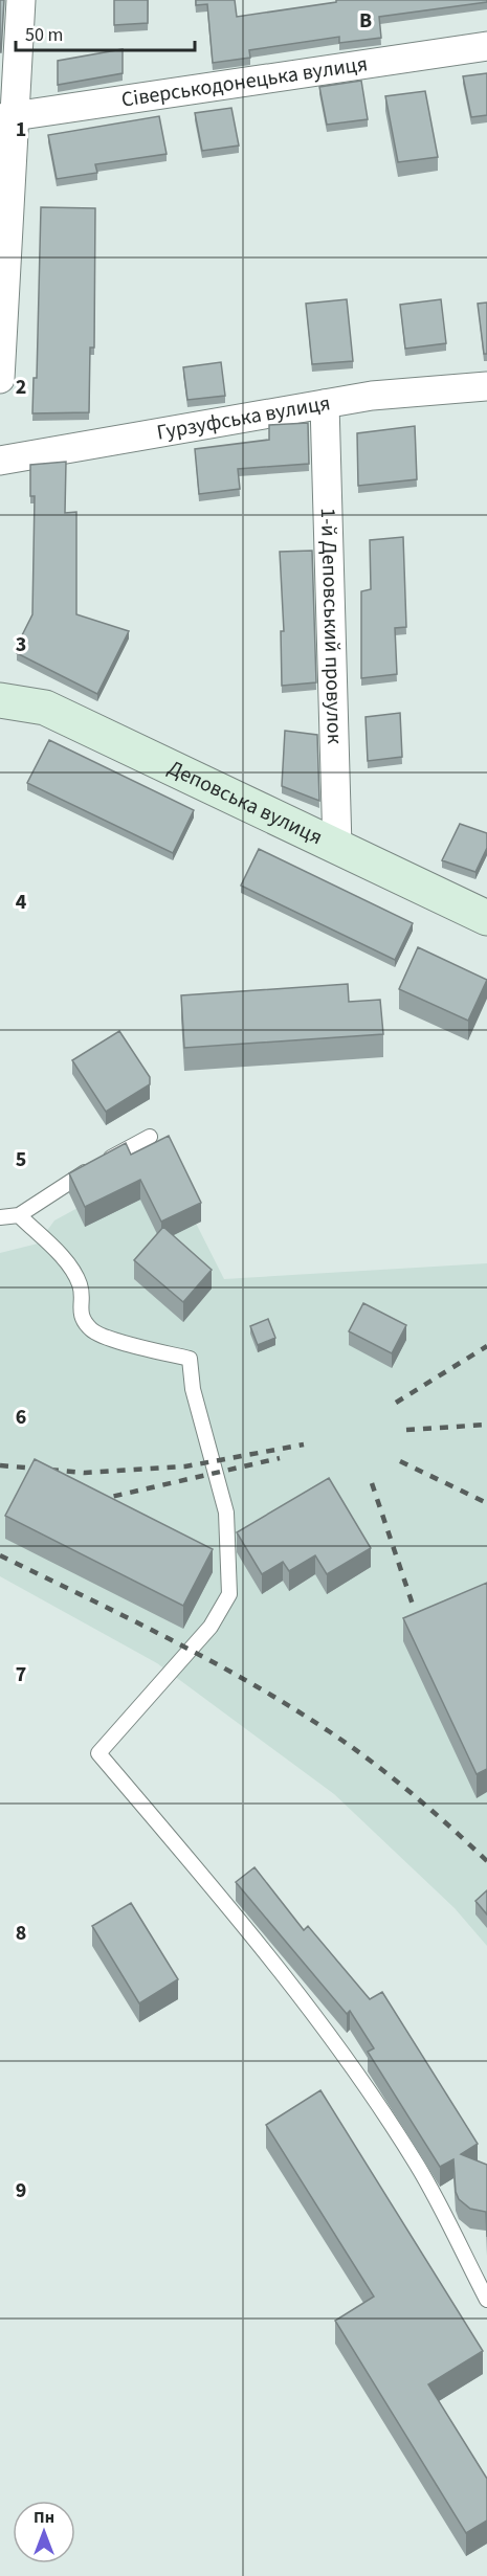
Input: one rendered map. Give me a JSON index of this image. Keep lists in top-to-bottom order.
{
  "streets": {
    "main road": ["Деповська вулиця"],
    "street": ["Сіверськодонецька вулиця", "Гурзуфська вулиця", "1-й Деповський провулок"]
  },
  "crossings": [
    ["Гурзуфська вулиця", "1-й Деповський провулок"],
    ["1-й Деповський провулок", "Деповська вулиця"]
  ],
  "scale_bar": "50 m",
  "north": "top",
  "grid": {
    "columns": ["B"],
    "rows": [
      "1",
      "2",
      "3",
      "4",
      "5",
      "6",
      "7",
      "8",
      "9"
    ]
  }
}
